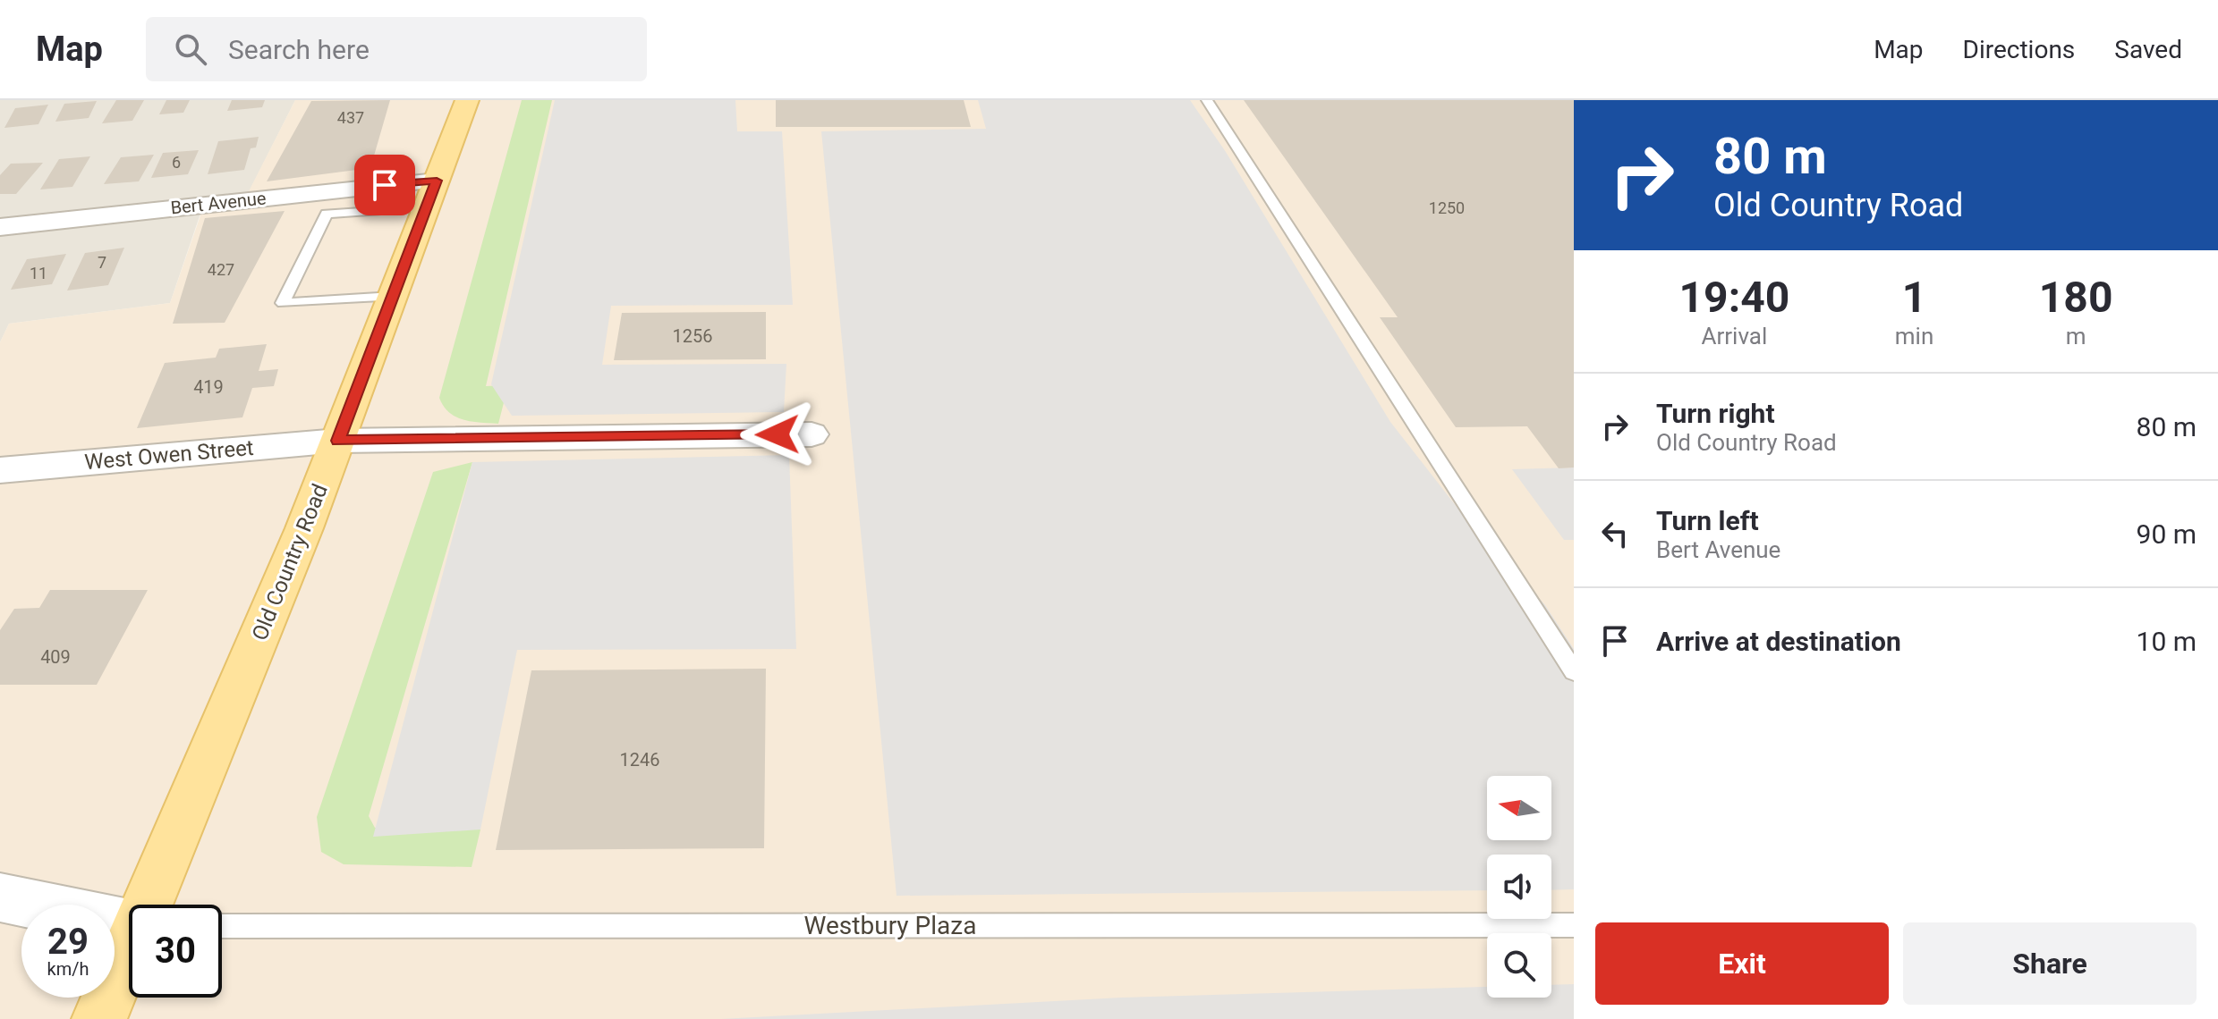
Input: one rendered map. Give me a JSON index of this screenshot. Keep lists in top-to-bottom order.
{
  "streets": {
    "main road": ["Old Country Road"],
    "street": ["Bert Avenue", "West Owen Street"],
    "lane": ["Westbury Plaza"]
  },
  "crossings": [
    ["Bert Avenue", "Old Country Road"],
    ["West Owen Street", "Old Country Road"]
  ],
  "house_numbers": [
    "437",
    "6",
    "1250",
    "7",
    "427",
    "11",
    "1256",
    "419",
    "409",
    "1246"
  ],
  "north": "left",
  "page": {
    "header": "Map",
    "search": "Search here",
    "nav": ["Map", "Directions", "Saved"],
    "turn": ["80 m", "Old Country Road"],
    "eta": [
      "19:40",
      "Arrival",
      "1",
      "min",
      "180",
      "m"
    ],
    "list": [
      {
        "name": "Turn right",
        "note": "Old Country Road",
        "value": "80 m"
      },
      {
        "name": "Turn left",
        "note": "Bert Avenue",
        "value": "90 m"
      },
      {
        "name": "Arrive at destination",
        "value": "10 m"
      }
    ],
    "speed": "29 km/h",
    "limit": "30",
    "buttons": ["Exit", "Share"]
  }
}
